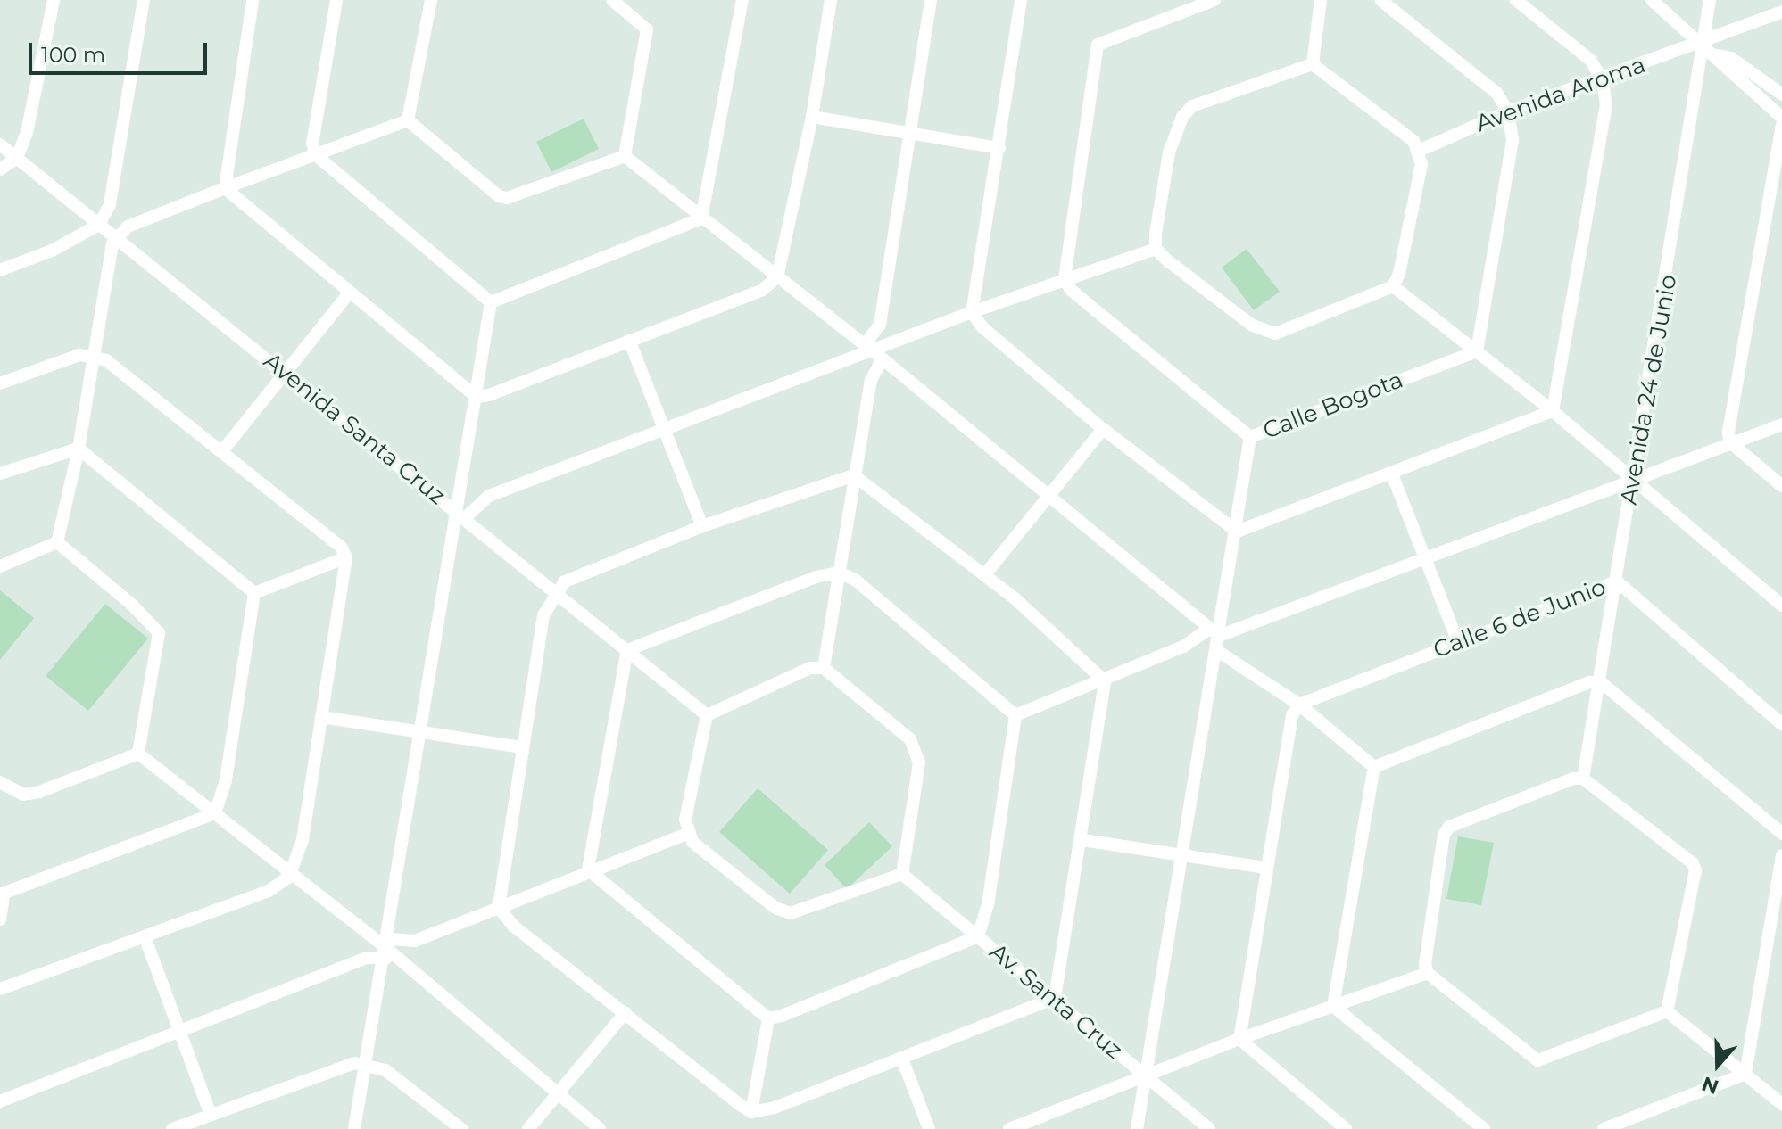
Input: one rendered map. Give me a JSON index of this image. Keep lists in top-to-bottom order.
{
  "streets": {
    "street": [
      "Avenida Aroma",
      "Avenida 24 de Junio",
      "Calle Bogota",
      "Avenida Santa Cruz",
      "Calle 6 de Junio",
      "Av. Santa Cruz"
    ]
  },
  "crossings": [
    ["Avenida Aroma", "Avenida 24 de Junio"],
    ["Avenida 24 de Junio", "Calle 6 de Junio"],
    ["Avenida Santa Cruz", "Av. Santa Cruz"]
  ],
  "scale_bar": "100 m",
  "north": "bottom"
}
